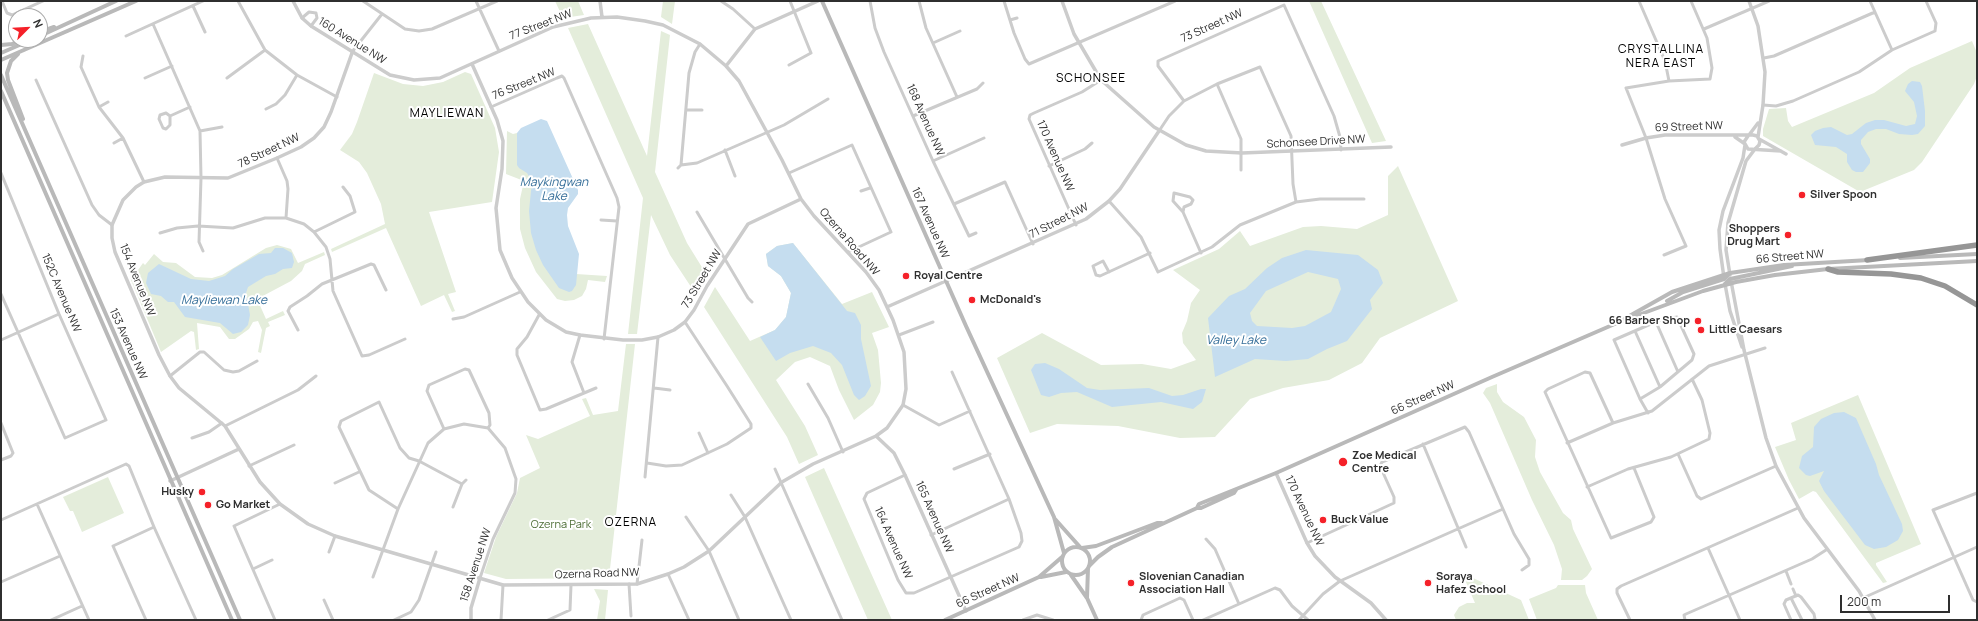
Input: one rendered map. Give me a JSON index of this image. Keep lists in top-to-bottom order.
{
  "streets": {
    "main road": ["167 Avenue NW", "66 Street NW", "153 Avenue NW"],
    "street": [
      "77 Street NW",
      "73 Street NW",
      "160 Avenue NW",
      "76 Street NW",
      "168 Avenue NW",
      "69 Street NW",
      "Schonsee Drive NW",
      "78 Street NW",
      "170 Avenue NW",
      "71 Street NW",
      "Ozerna Road NW",
      "154 Avenue NW",
      "152C Avenue NW",
      "165 Avenue NW",
      "164 Avenue NW",
      "158 Avenue NW"
    ]
  },
  "crossings": [
    ["77 Street NW", "73 Street NW"],
    ["77 Street NW", "160 Avenue NW"],
    ["77 Street NW", "Ozerna Road NW"],
    ["73 Street NW", "76 Street NW"],
    ["73 Street NW", "Schonsee Drive NW"],
    ["73 Street NW", "71 Street NW"],
    ["73 Street NW", "Ozerna Road NW"],
    ["160 Avenue NW", "78 Street NW"],
    ["Schonsee Drive NW", "170 Avenue NW"],
    ["Schonsee Drive NW", "71 Street NW"],
    ["78 Street NW", "154 Avenue NW"],
    ["170 Avenue NW", "71 Street NW"],
    ["170 Avenue NW", "66 Street NW"],
    ["71 Street NW", "167 Avenue NW"],
    ["71 Street NW", "Ozerna Road NW"],
    ["167 Avenue NW", "66 Street NW"],
    ["Ozerna Road NW", "154 Avenue NW"],
    ["Ozerna Road NW", "165 Avenue NW"],
    ["Ozerna Road NW", "158 Avenue NW"],
    ["66 Street NW", "165 Avenue NW"],
    ["165 Avenue NW", "164 Avenue NW"]
  ],
  "districts": [
    "CRYSTALLINA NERA EAST",
    "SCHONSEE",
    "MAYLIEWAN",
    "OZERNA"
  ],
  "water": ["Maykingwan Lake", "Mayliewan Lake", "Valley Lake"],
  "parks": ["Ozerna Park"],
  "places": [
    "Silver Spoon",
    "Shoppers Drug Mart",
    "Royal Centre",
    "McDonald's",
    "66 Barber Shop",
    "Little Caesars",
    "Zoe Medical Centre",
    "Husky",
    "Go Market",
    "Buck Value",
    "Slovenian Canadian Association Hall",
    "Soraya Hafez School"
  ],
  "scale_bar": "200 m",
  "north": "top right"
}
